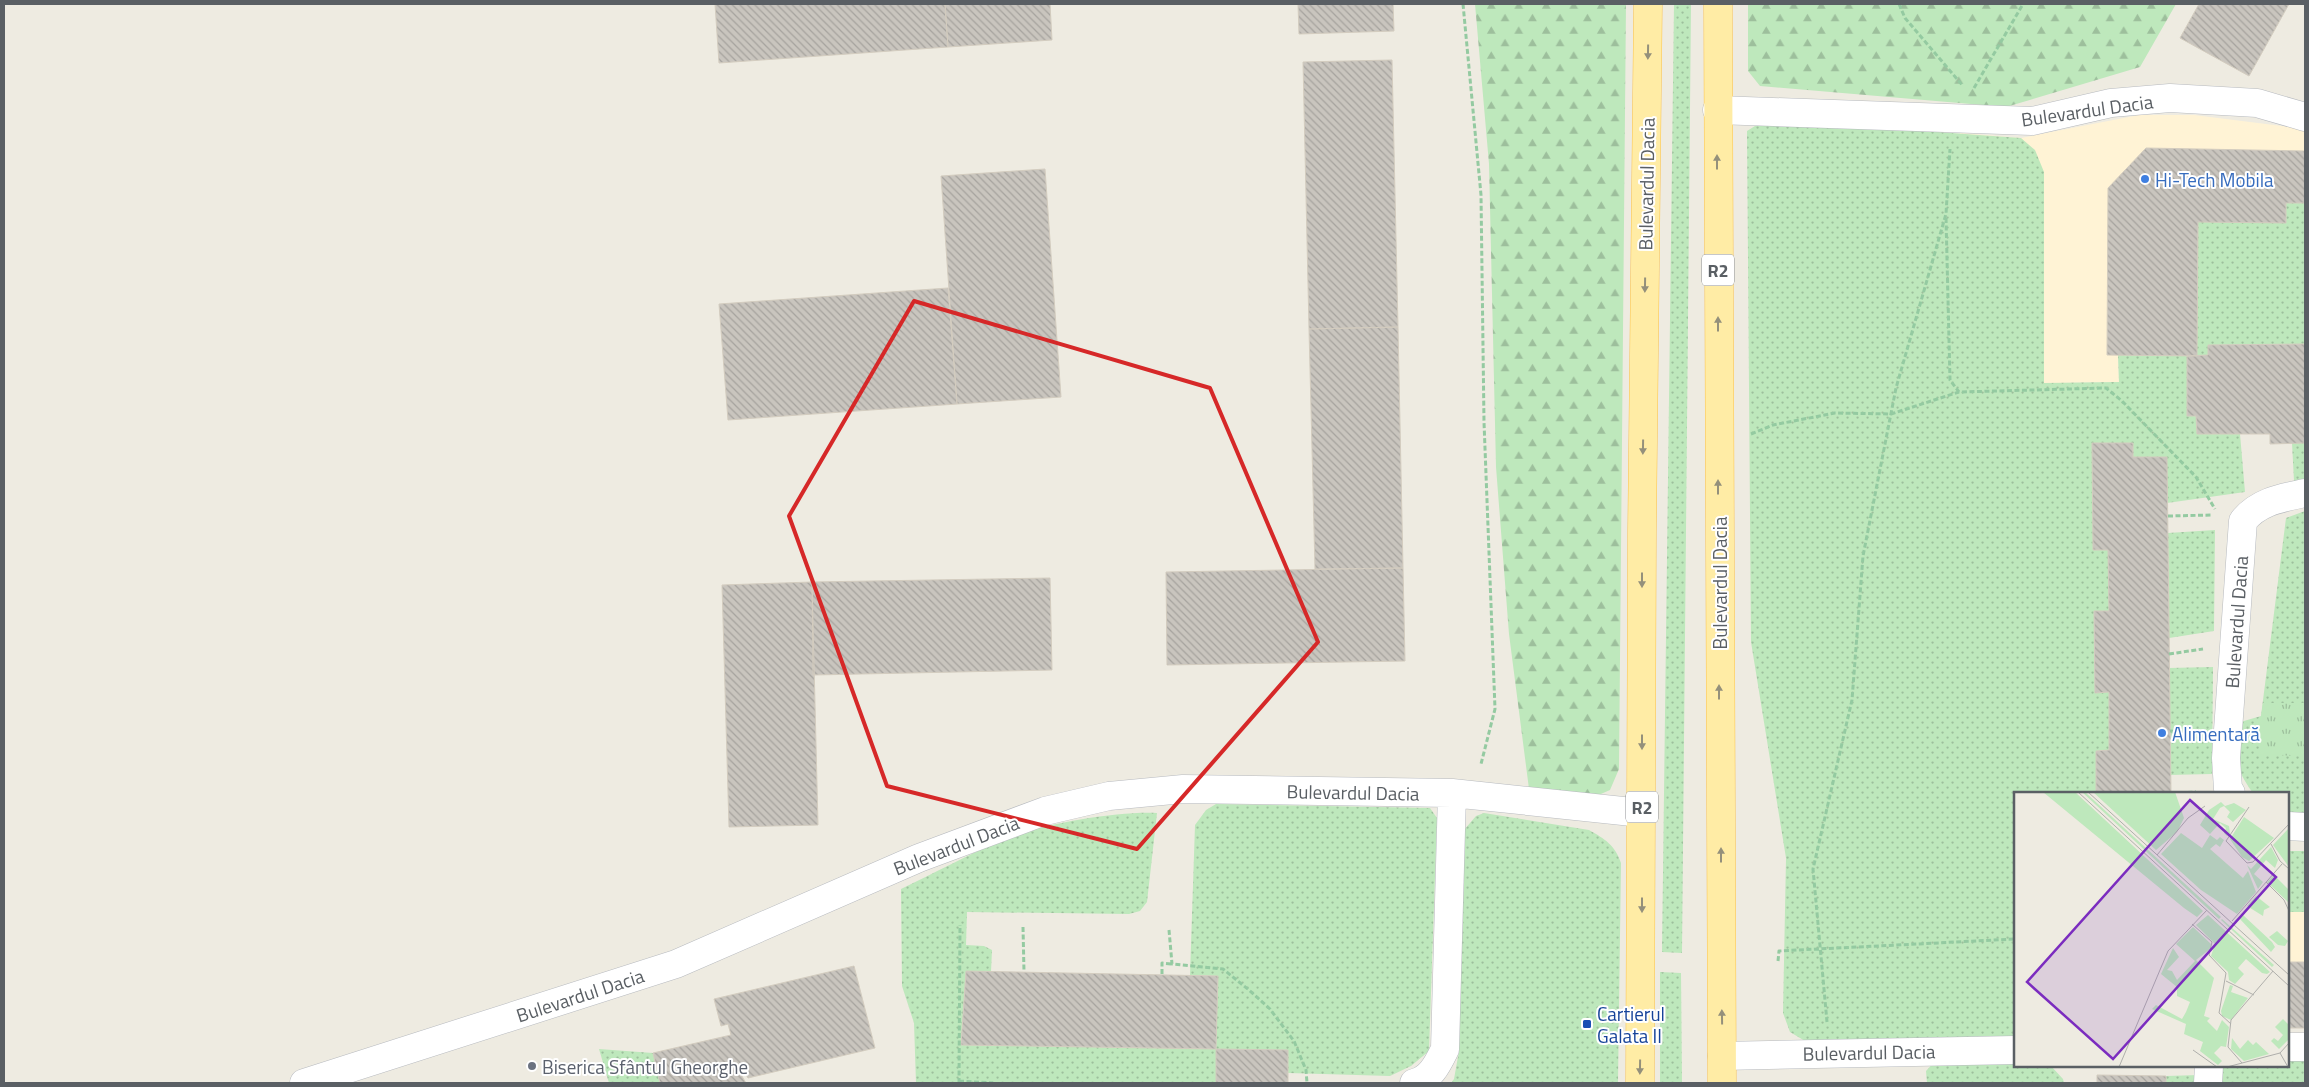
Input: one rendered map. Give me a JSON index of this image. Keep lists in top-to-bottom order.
{
  "streets": {
    "main road": ["Bulevardul Dacia", "R2"]
  },
  "places": {
    "other": ["Hi-Tech Mobila", "Alimentară", "Biserica Sfântul Gheorghe"],
    "transit": ["Cartierul Galata II"]
  }
}
